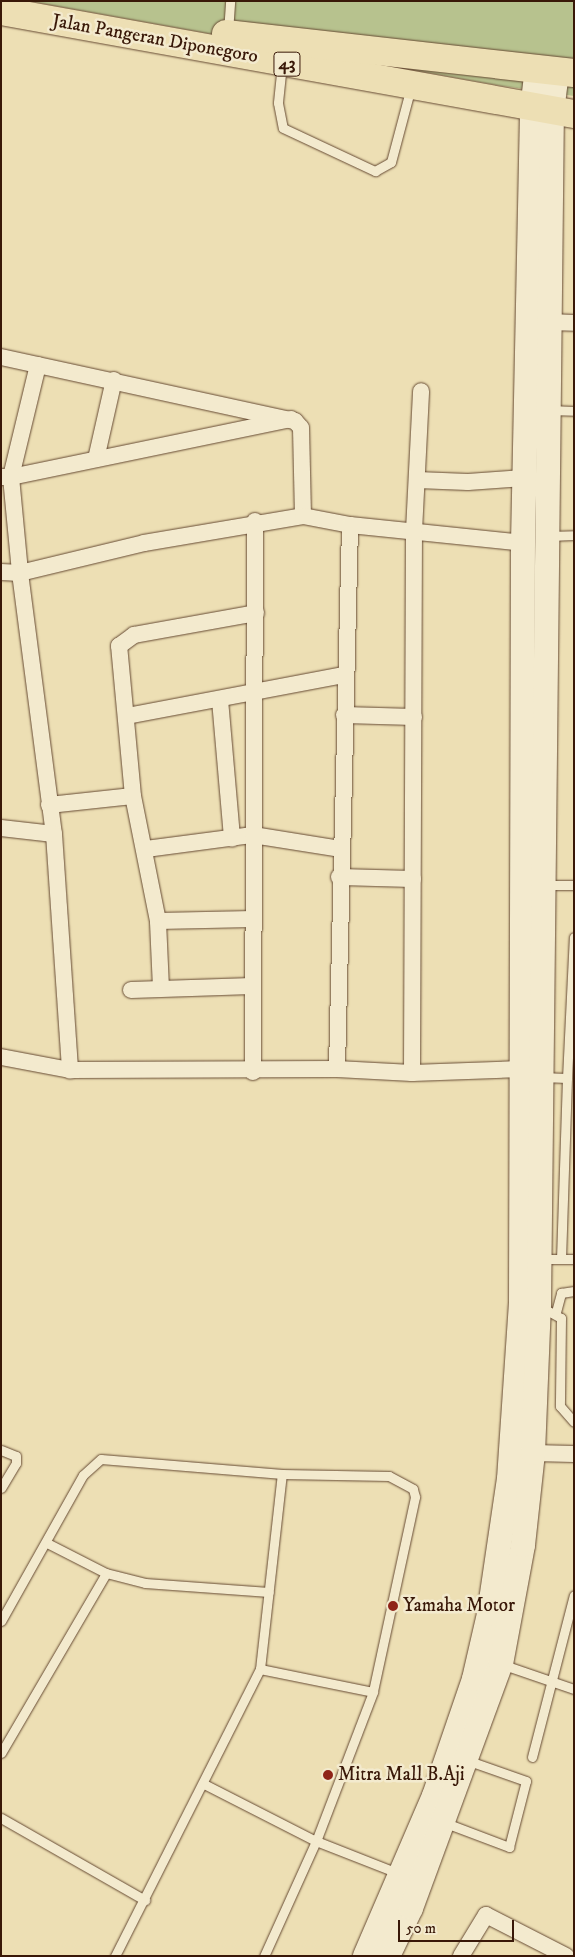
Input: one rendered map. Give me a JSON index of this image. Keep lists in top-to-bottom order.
{
  "streets": {
    "highway": ["Jalan Pangeran Diponegoro", "43"]
  },
  "places": ["Yamaha Motor", "Mitra Mall B.Aji"],
  "scale_bar": "50 m"
}
